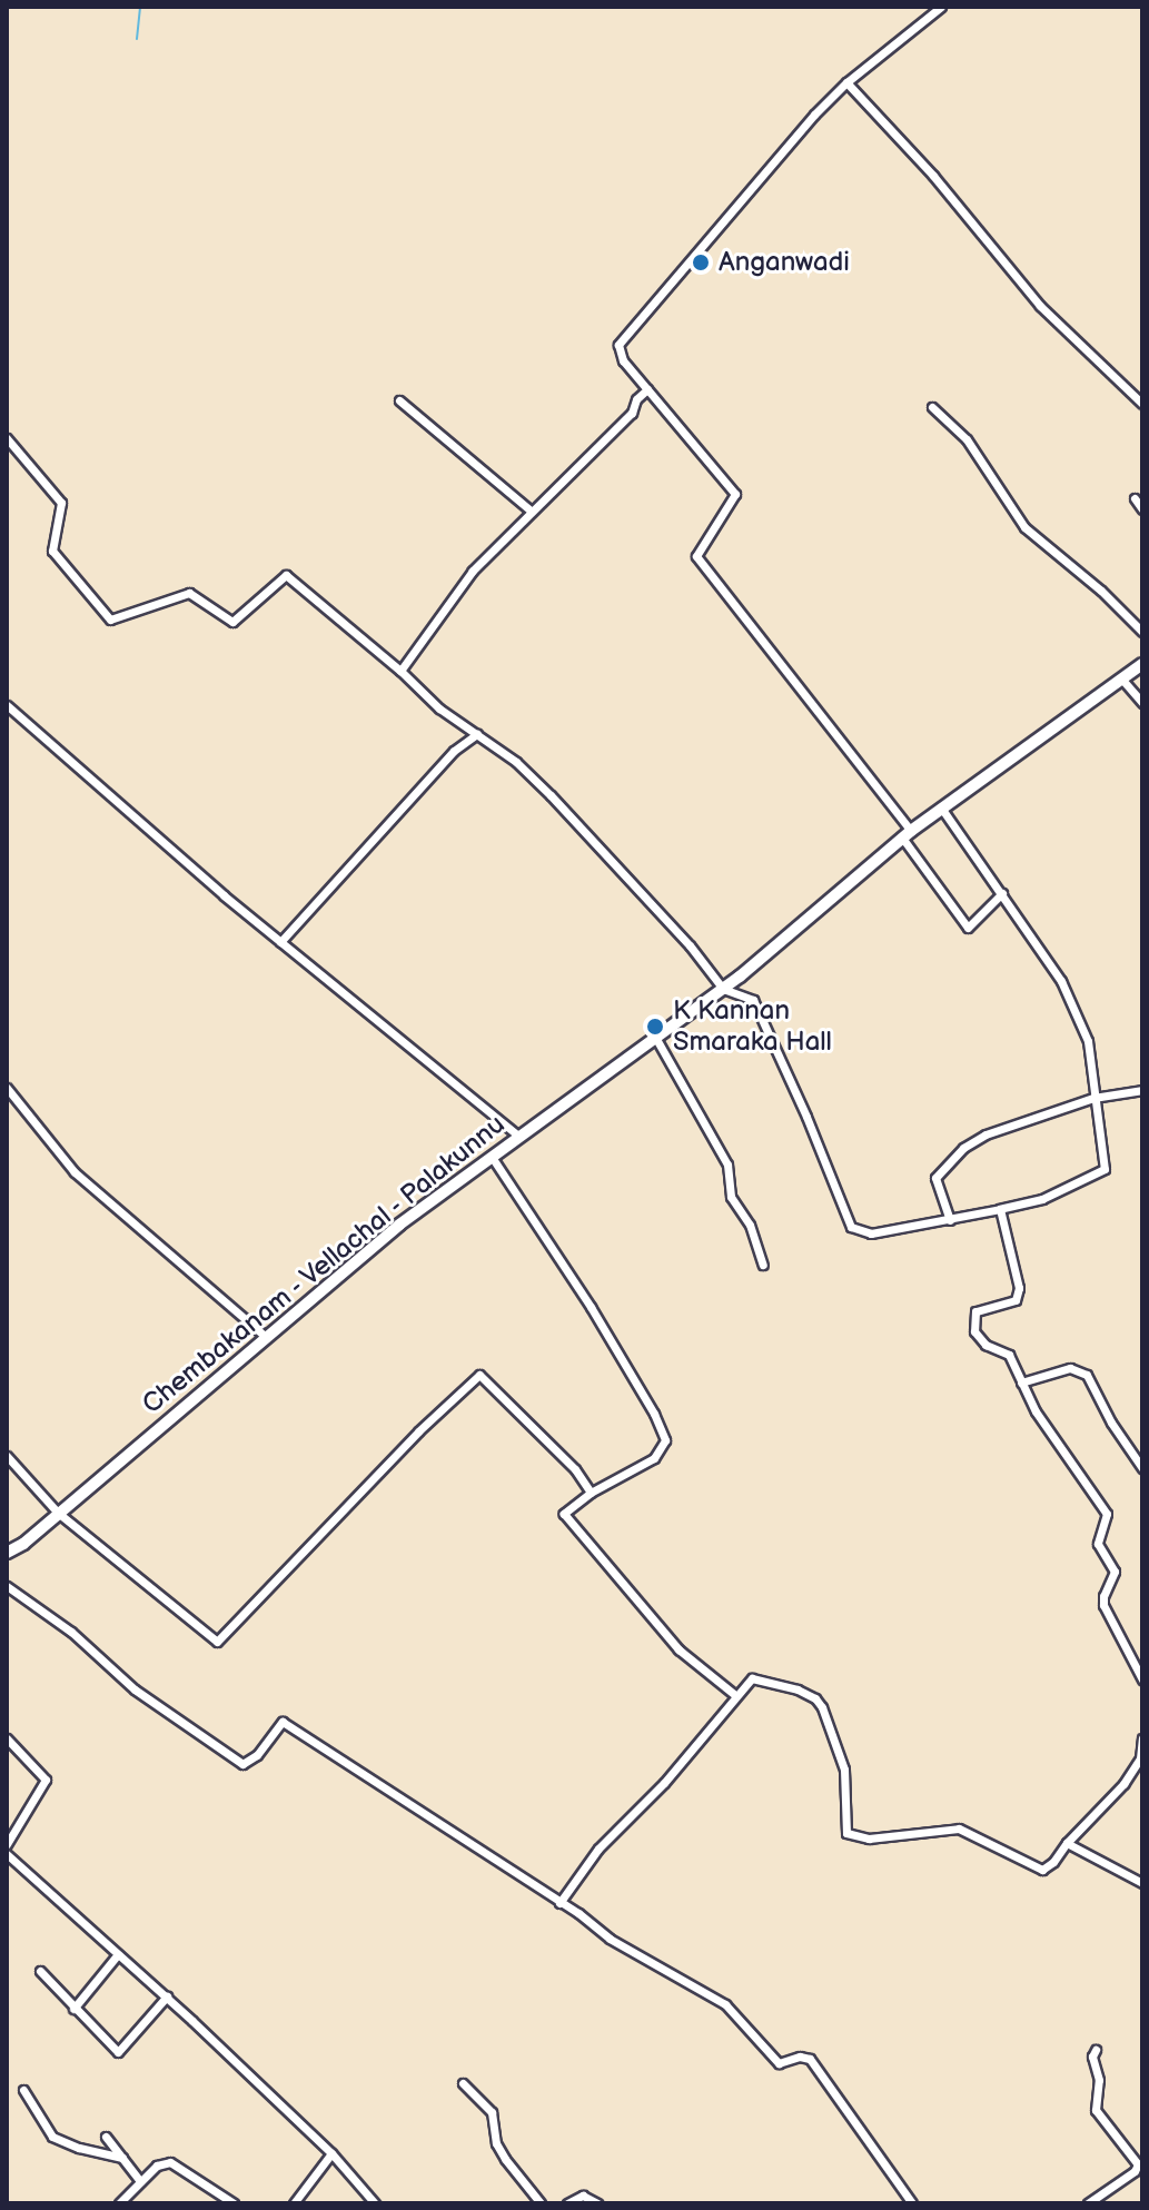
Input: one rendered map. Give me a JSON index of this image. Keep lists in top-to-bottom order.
{
  "streets": {
    "main road": ["Chembakanam - Vellachal - Palakunnu"]
  },
  "places": ["Anganwadi", "K Kannan Smaraka Hall"]
}
